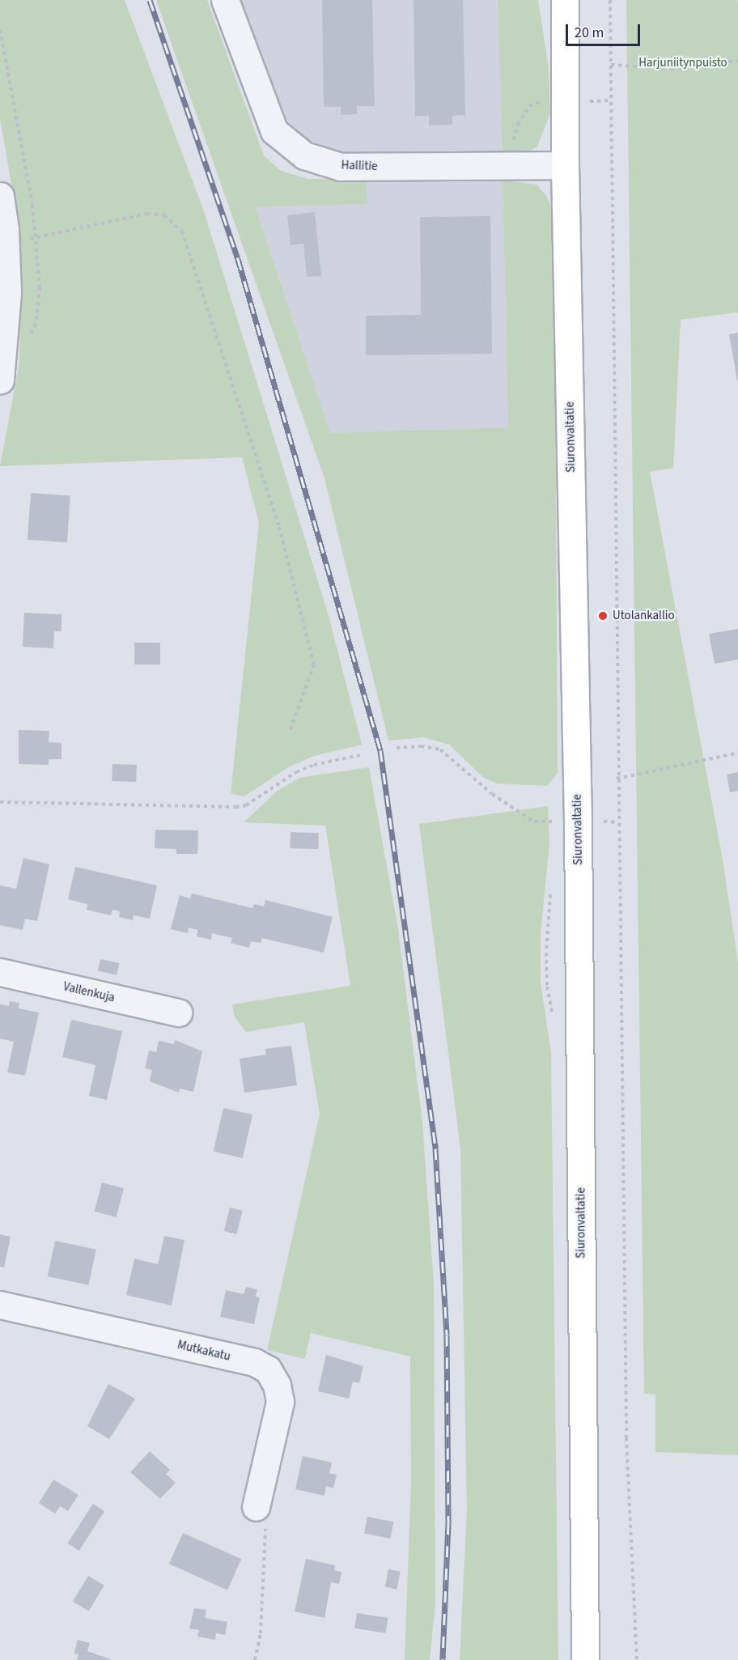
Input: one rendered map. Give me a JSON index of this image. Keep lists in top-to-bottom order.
{
  "streets": {
    "main road": ["Siuronvaltatie"],
    "street": ["Hallitie", "Vallenkuja", "Mutkakatu"]
  },
  "crossings": [
    ["Hallitie", "Siuronvaltatie"]
  ],
  "parks": ["Harjuniitynpuisto"],
  "places": ["Utolankallio"],
  "scale_bar": "20 m"
}
